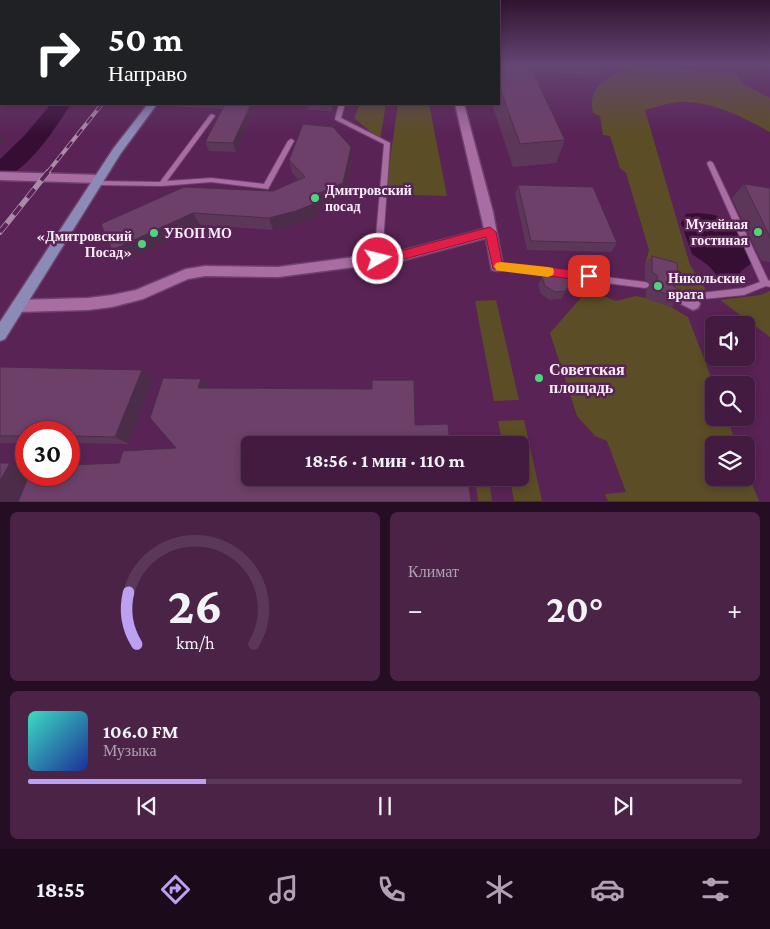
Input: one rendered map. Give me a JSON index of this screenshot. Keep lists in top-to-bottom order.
{
  "places": [
    "Дмитровский посад",
    "Музейная гостиная",
    "УБОП МО",
    "«Дмитровский Посад»",
    "Никольские врата",
    "Советская площадь"
  ],
  "page": {
    "turn": ["50 m", "Направо"],
    "limit": "30",
    "trip": "18:56 · 1 мин · 110 m",
    "tile": "Климат",
    "heat": ["−", "20°", "+"],
    "song": ["106.0 FM", "Музыка"],
    "tabs": "18:55",
    "gauge": ["26", "km/h"]
  }
}
